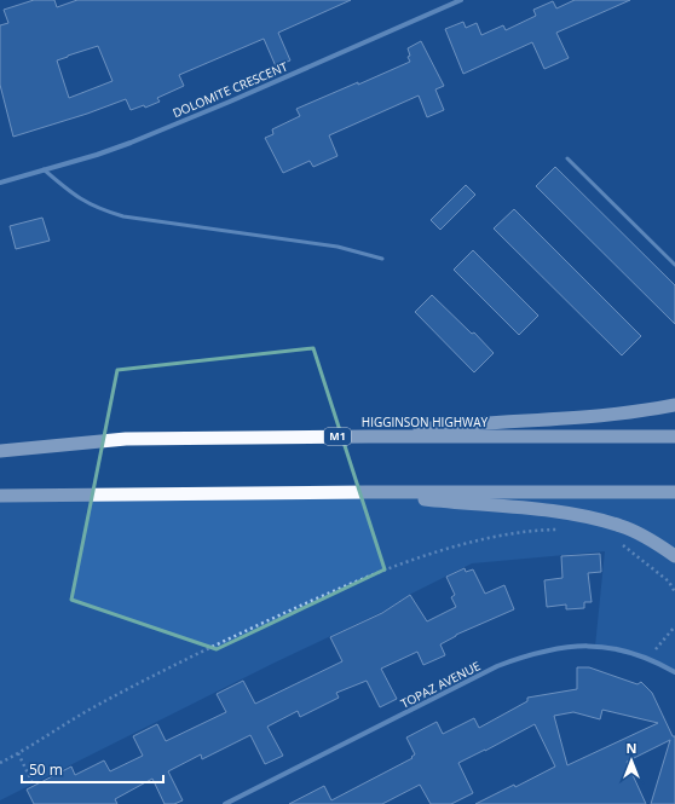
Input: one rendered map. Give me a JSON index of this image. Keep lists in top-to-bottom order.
{
  "streets": {
    "highway": ["HIGGINSON HIGHWAY", "M1"],
    "street": ["DOLOMITE CRESCENT", "TOPAZ AVENUE"]
  },
  "scale_bar": "50 m",
  "north": "top"
}
